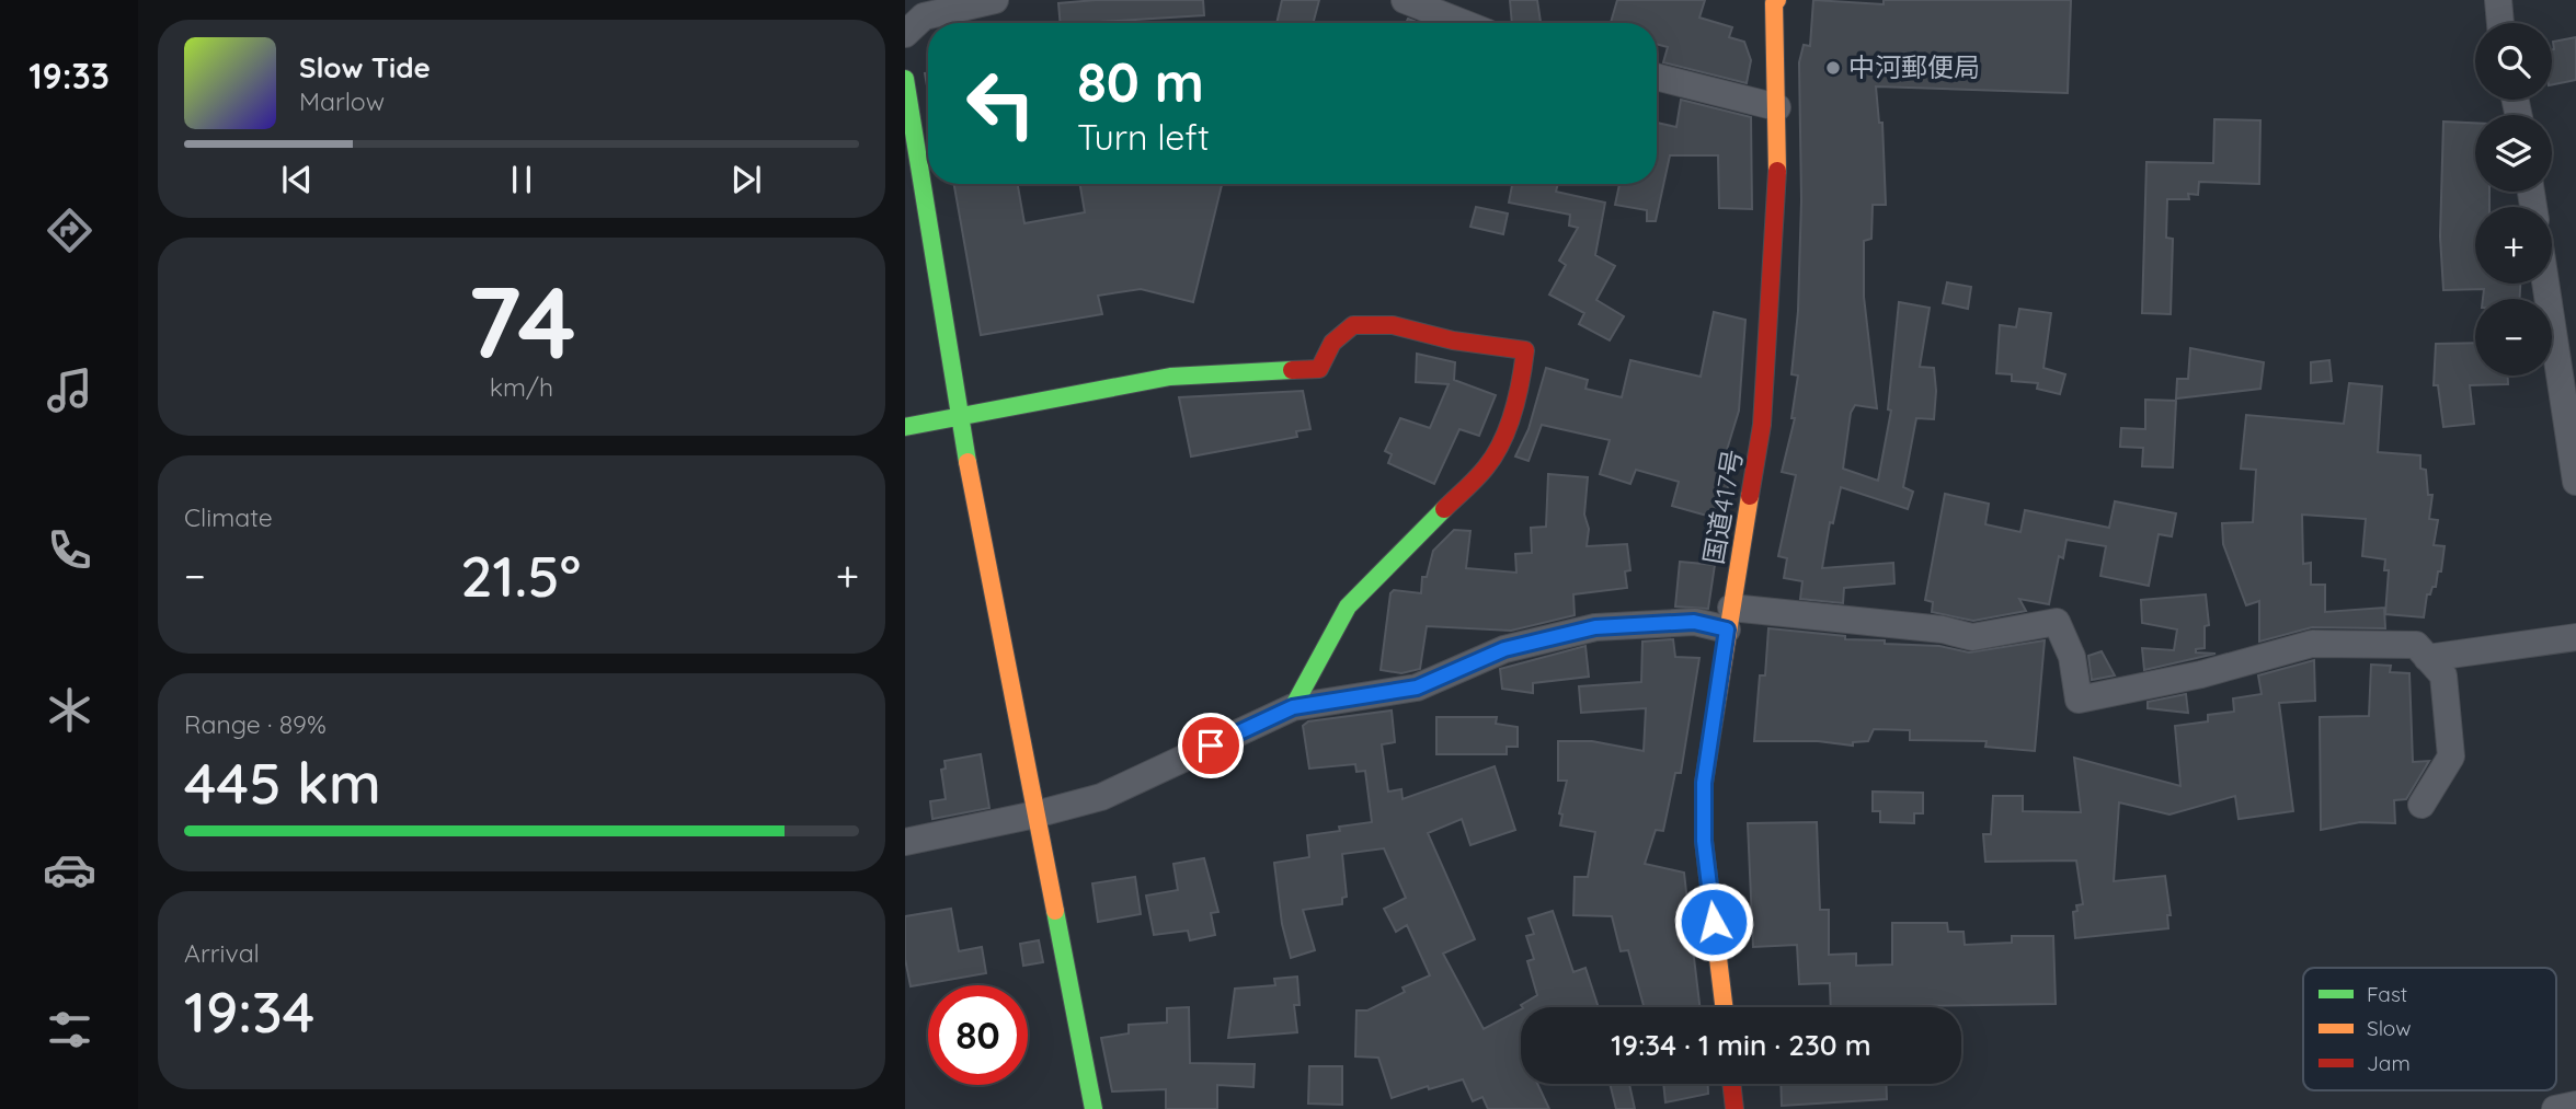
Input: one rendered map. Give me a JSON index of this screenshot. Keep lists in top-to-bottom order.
{
  "streets": {
    "main road": ["国道417号"]
  },
  "places": ["中河郵便局"],
  "legend": ["Fast", "Slow", "Jam"],
  "page": {
    "tabs": "19:33",
    "map_buttons": ["+", "−"],
    "turn": ["80 m", "Turn left"],
    "song": ["Slow Tide", "Marlow"],
    "tile": [
      ["74", "km/h"],
      "Climate",
      ["Range · 89%", "445 km"],
      ["Arrival", "19:34"]
    ],
    "heat": ["−", "21.5°", "+"],
    "limit": "80",
    "trip": "19:34 · 1 min · 230 m"
  }
}
